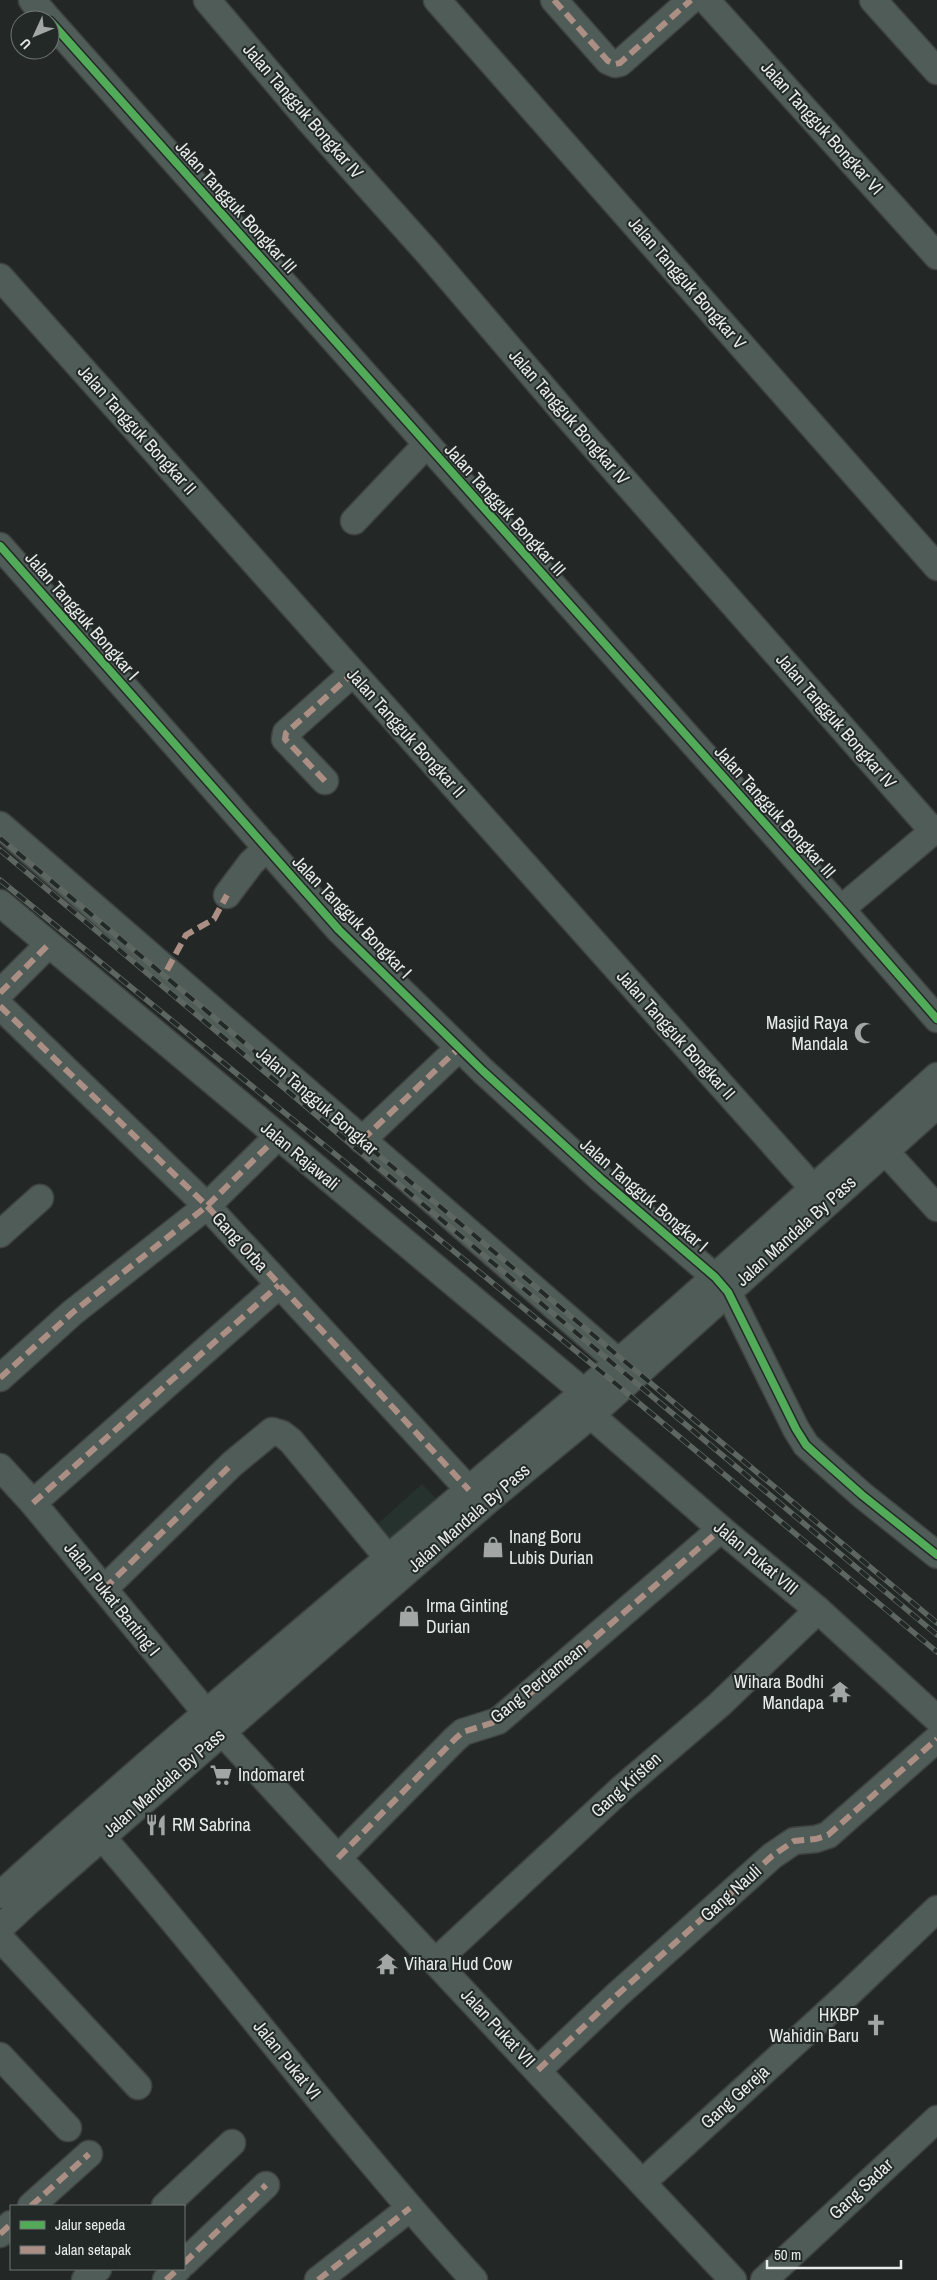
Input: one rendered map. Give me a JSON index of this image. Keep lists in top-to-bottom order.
{
  "streets": {
    "street": [
      "Jalan Tangguk Bongkar IV",
      "Jalan Tangguk Bongkar VI",
      "Jalan Tangguk Bongkar III",
      "Jalan Tangguk Bongkar V",
      "Jalan Tangguk Bongkar II",
      "Jalan Tangguk Bongkar I",
      "Jalan Tangguk Bongkar",
      "Jalan Rajawali",
      "Jalan Mandala By Pass",
      "Gang Orba",
      "Jalan Pukat VIII",
      "Jalan Pukat Banting I",
      "Gang Perdamean",
      "Gang Kristen",
      "Gang Nauli",
      "Jalan Pukat VII",
      "Jalan Pukat VI",
      "Gang Gereja",
      "Gang Sadar"
    ]
  },
  "crossings": [
    ["Jalan Tangguk Bongkar II", "Jalan Mandala By Pass"],
    ["Jalan Tangguk Bongkar I", "Jalan Mandala By Pass"],
    ["Jalan Tangguk Bongkar", "Jalan Mandala By Pass"],
    ["Jalan Rajawali", "Jalan Mandala By Pass"],
    ["Jalan Rajawali", "Jalan Pukat VIII"],
    ["Jalan Mandala By Pass", "Gang Orba"],
    ["Jalan Mandala By Pass", "Jalan Pukat VIII"],
    ["Jalan Mandala By Pass", "Jalan Pukat Banting I"],
    ["Jalan Mandala By Pass", "Jalan Pukat VII"],
    ["Jalan Mandala By Pass", "Jalan Pukat VI"],
    ["Jalan Pukat VIII", "Gang Perdamean"],
    ["Jalan Pukat VIII", "Gang Kristen"],
    ["Jalan Pukat Banting I", "Jalan Pukat VII"],
    ["Gang Perdamean", "Jalan Pukat VII"],
    ["Gang Kristen", "Jalan Pukat VII"],
    ["Gang Nauli", "Jalan Pukat VII"],
    ["Jalan Pukat VII", "Gang Gereja"]
  ],
  "places": {
    "mosque": ["Masjid Raya Mandala"],
    "shop": ["Inang Boru Lubis Durian", "Irma Ginting Durian"],
    "temple": ["Wihara Bodhi Mandapa", "Vihara Hud Cow"],
    "supermarket": ["Indomaret"],
    "restaurant": ["RM Sabrina"],
    "church": ["HKBP Wahidin Baru"]
  },
  "legend": ["Jalur sepeda", "Jalan setapak"],
  "scale_bar": "50 m",
  "north": "bottom left"
}
